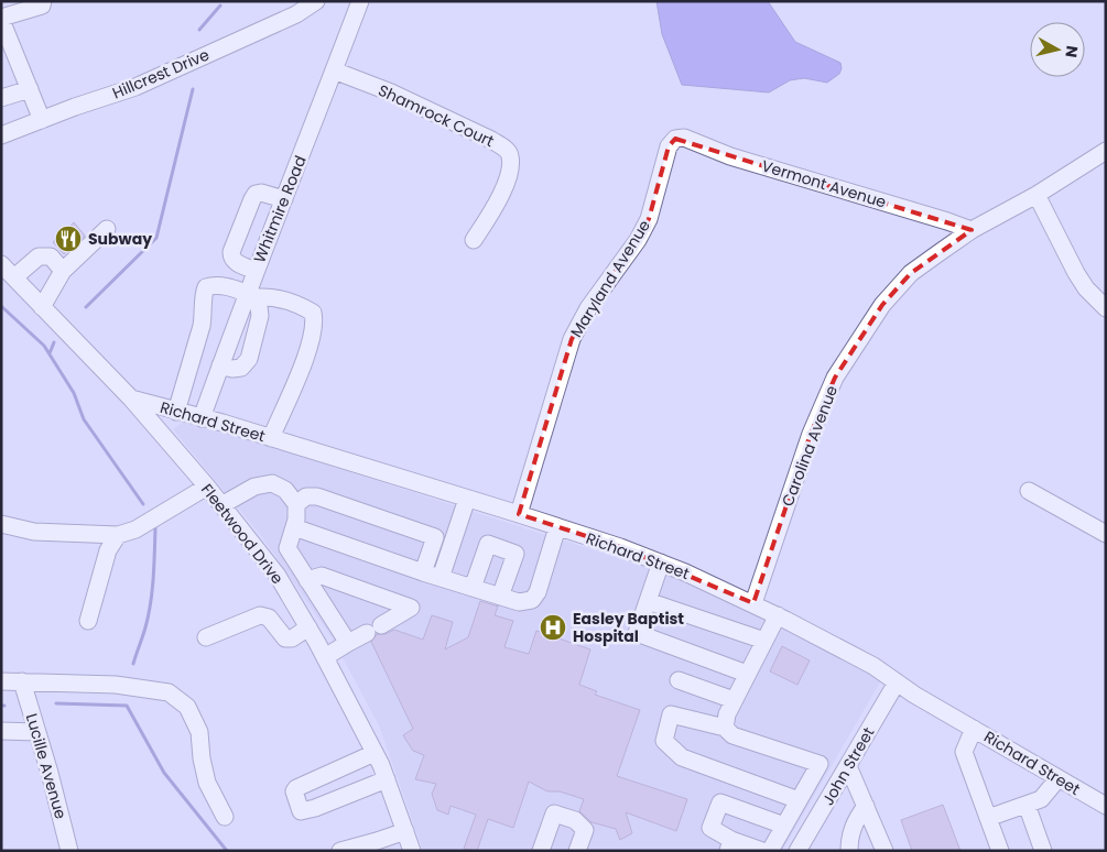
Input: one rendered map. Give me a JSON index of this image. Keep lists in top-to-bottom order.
{
  "streets": {
    "street": [
      "Hillcrest Drive",
      "Shamrock Court",
      "Vermont Avenue",
      "Whitmire Road",
      "Maryland Avenue",
      "Richard Street",
      "Carolina Avenue",
      "Fleetwood Drive",
      "Lucille Avenue",
      "John Street"
    ]
  },
  "crossings": [
    ["Shamrock Court", "Whitmire Road"],
    ["Vermont Avenue", "Maryland Avenue"],
    ["Vermont Avenue", "Carolina Avenue"],
    ["Whitmire Road", "Richard Street"],
    ["Maryland Avenue", "Richard Street"],
    ["Richard Street", "Carolina Avenue"],
    ["Richard Street", "Fleetwood Drive"],
    ["Richard Street", "John Street"]
  ],
  "places": {
    "restaurant": ["Subway"],
    "hospital": ["Easley Baptist Hospital"]
  },
  "north": "right"
}
